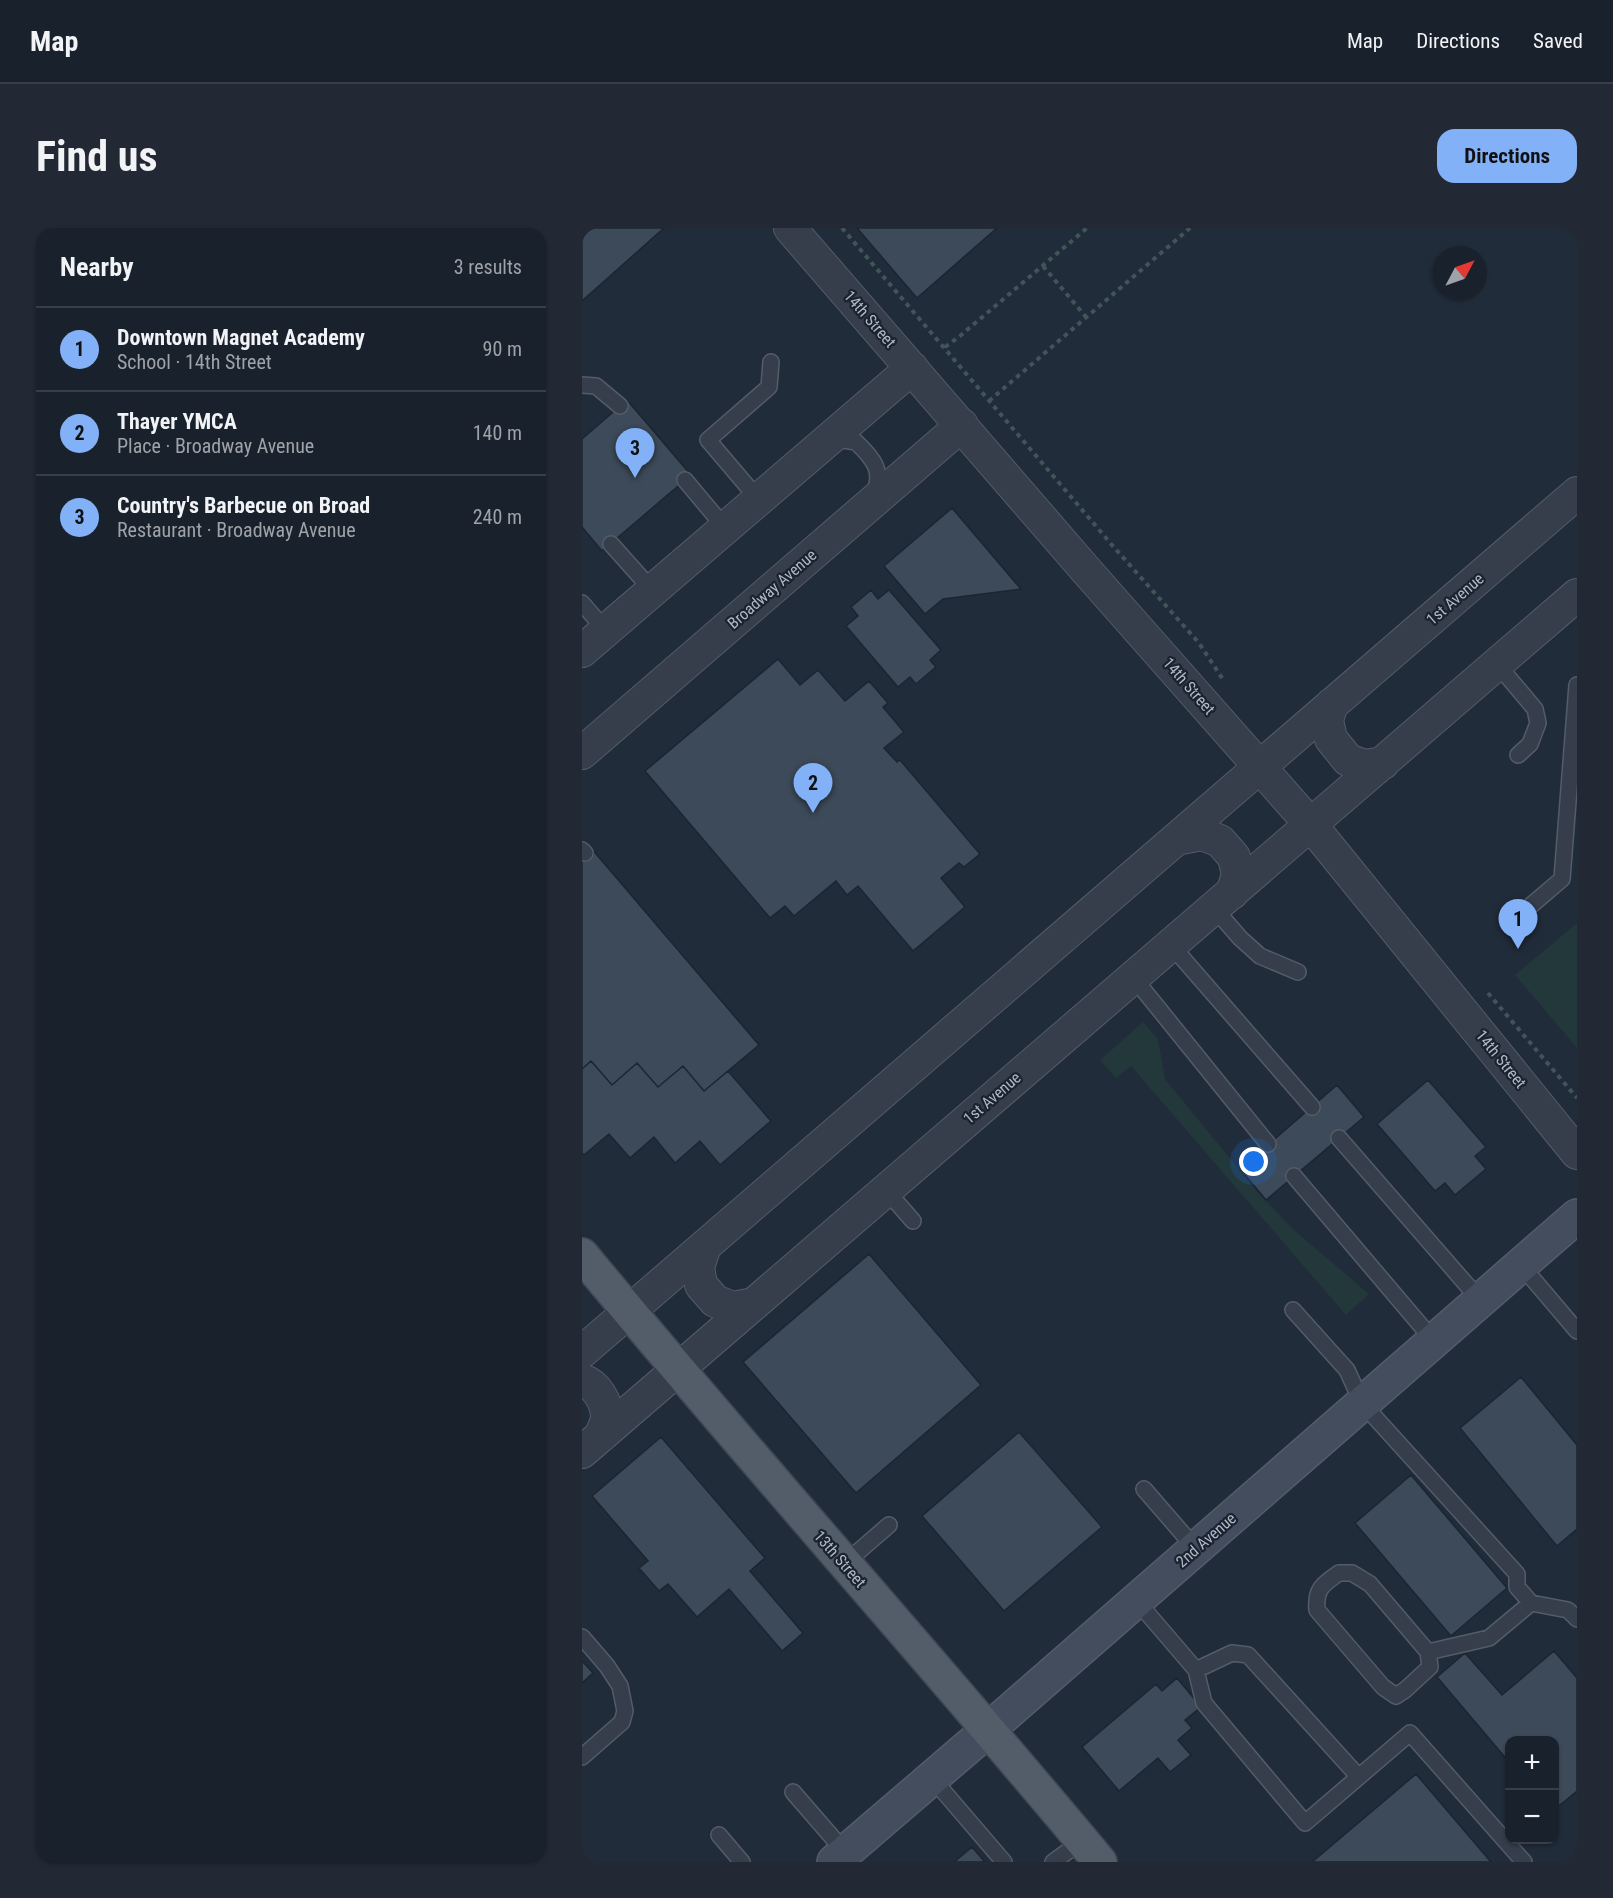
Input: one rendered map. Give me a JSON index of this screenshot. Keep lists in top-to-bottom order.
{
  "streets": {
    "main road": ["2nd Avenue", "13th Street"],
    "street": ["14th Street", "Broadway Avenue", "1st Avenue"]
  },
  "crossings": [
    ["14th Street", "Broadway Avenue"],
    ["14th Street", "1st Avenue"],
    ["1st Avenue", "13th Street"],
    ["2nd Avenue", "13th Street"]
  ],
  "north": "top right",
  "page": {
    "header": "Map",
    "nav": ["Map", "Directions", "Saved"],
    "buttons": "Directions",
    "title": "Find us",
    "heading": ["Nearby", "3 results"],
    "list": [
      {
        "mark": "1",
        "name": "Downtown Magnet Academy",
        "note": "School · 14th Street",
        "value": "90 m"
      },
      {
        "mark": "2",
        "name": "Thayer YMCA",
        "note": "Place · Broadway Avenue",
        "value": "140 m"
      },
      {
        "mark": "3",
        "name": "Country's Barbecue on Broad",
        "note": "Restaurant · Broadway Avenue",
        "value": "240 m"
      }
    ],
    "pins": ["3", "2", "1"],
    "map_buttons": ["+", "−"]
  }
}
